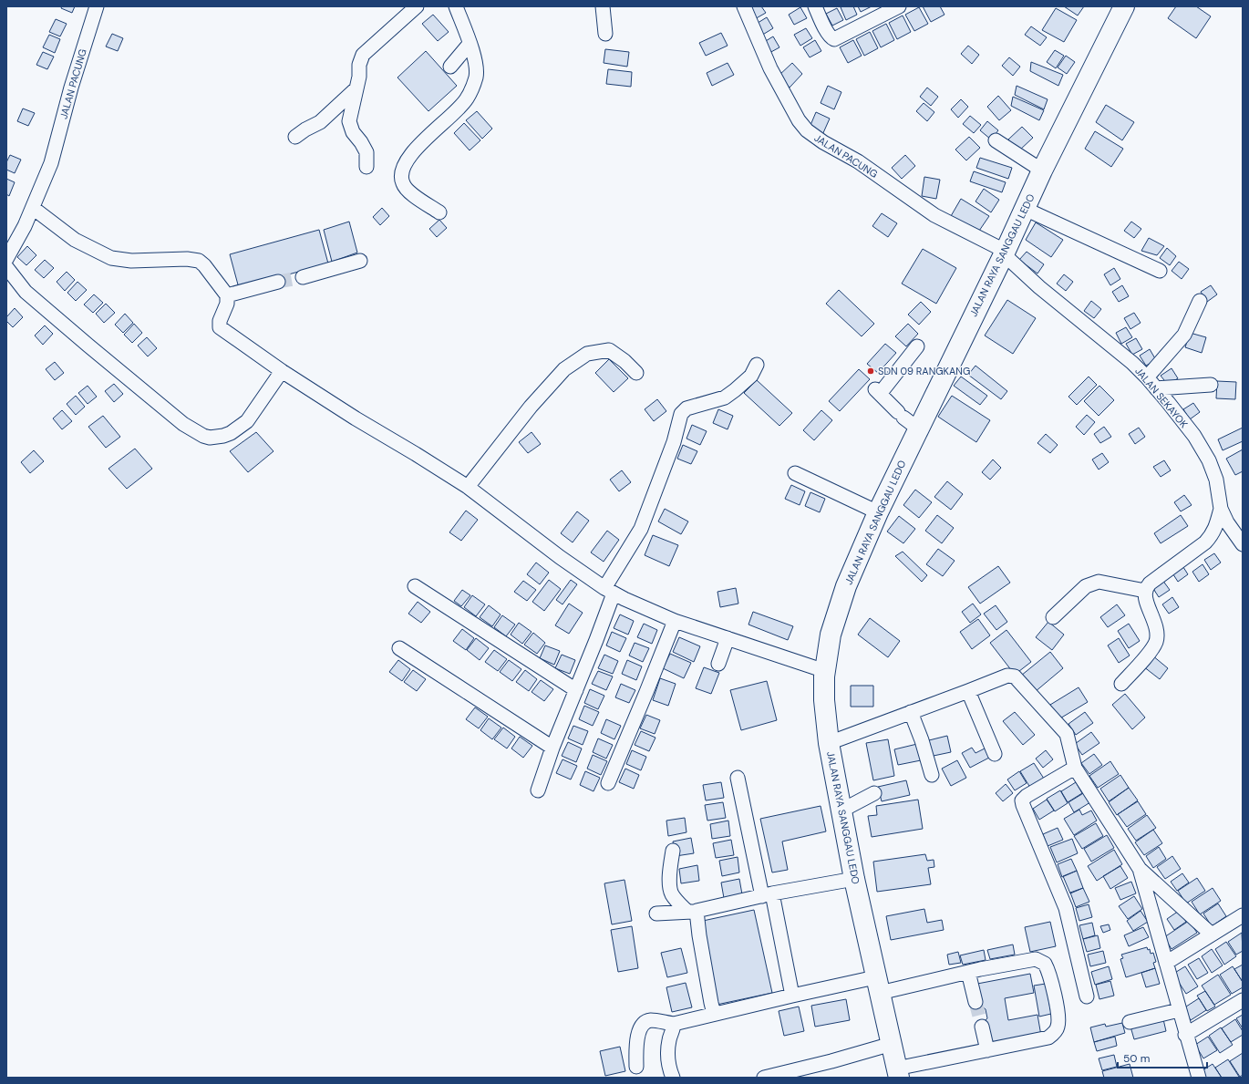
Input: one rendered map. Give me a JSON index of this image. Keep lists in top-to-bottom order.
{
  "streets": {
    "highway": ["JALAN RAYA SANGGAU LEDO"],
    "street": ["JALAN PACUNG", "JALAN SEKAYOK"]
  },
  "crossings": [
    ["JALAN PACUNG", "JALAN RAYA SANGGAU LEDO"],
    ["JALAN PACUNG", "JALAN SEKAYOK"],
    ["JALAN RAYA SANGGAU LEDO", "JALAN SEKAYOK"]
  ],
  "places": ["SDN 09 RANGKANG"],
  "scale_bar": "50 m"
}
